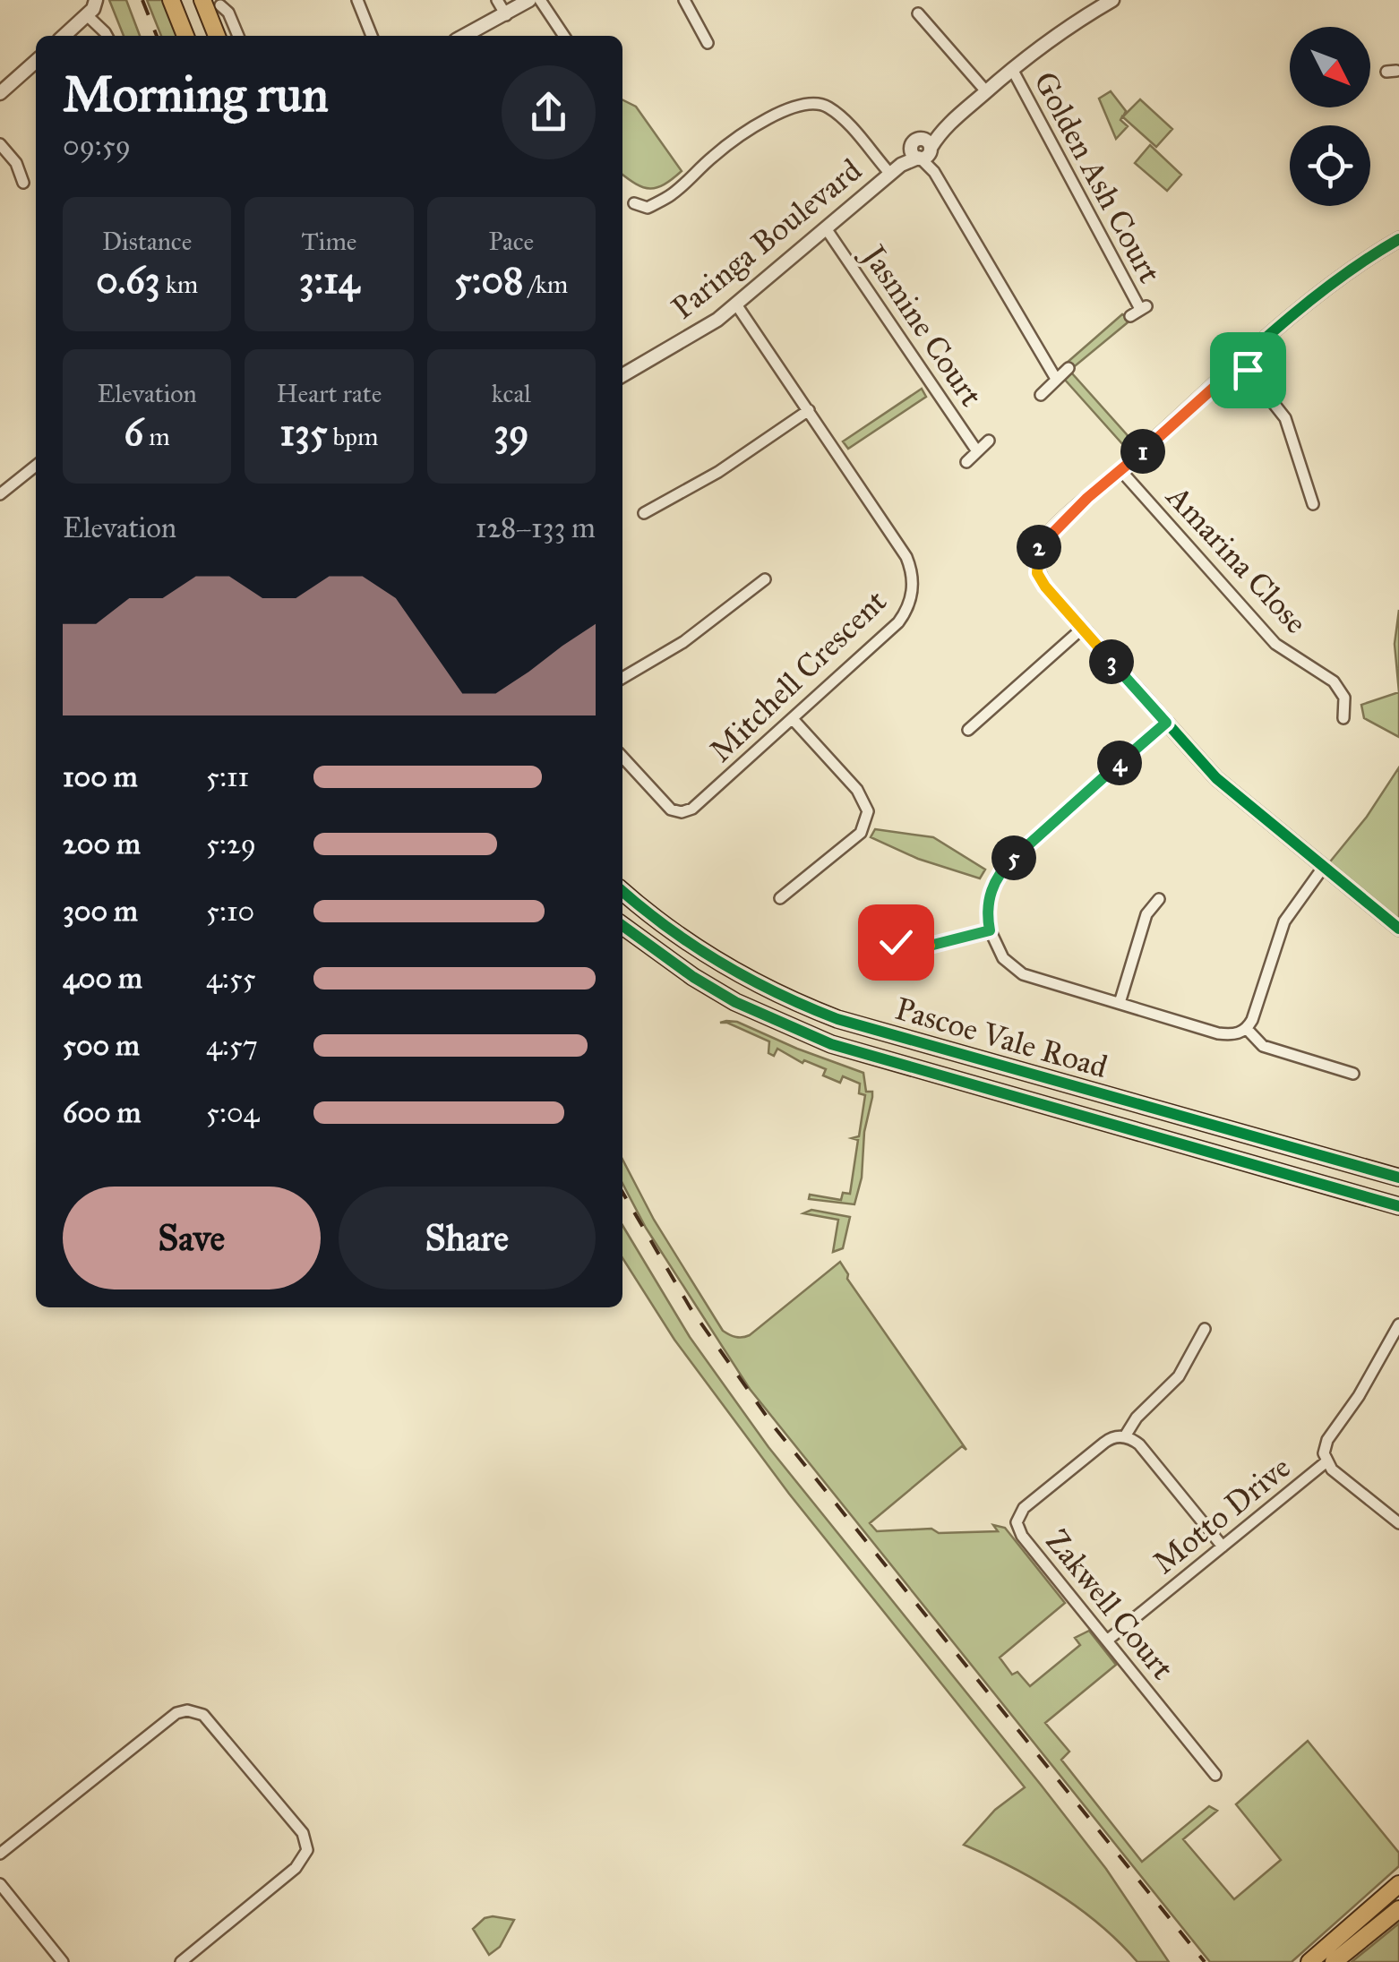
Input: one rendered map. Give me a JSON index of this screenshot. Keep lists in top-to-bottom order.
{
  "streets": {
    "main road": ["Pascoe Vale Road"],
    "street": [
      "Golden Ash Court",
      "Paringa Boulevard",
      "Jasmine Court",
      "Amarina Close",
      "Mitchell Crescent",
      "Motto Drive",
      "Zakwell Court"
    ]
  },
  "crossings": [
    ["Paringa Boulevard", "Jasmine Court"],
    ["Paringa Boulevard", "Mitchell Crescent"],
    ["Motto Drive", "Zakwell Court"]
  ],
  "north": "bottom right",
  "page": {
    "heading": ["Morning run", "09:59"],
    "stats": [
      ["Distance", "0.63 km"],
      ["Time", "3:14"],
      ["Pace", "5:08 /km"],
      ["Elevation", "6 m"],
      ["Heart rate", "135 bpm"],
      ["kcal", "39"]
    ],
    "pins": [
      "1",
      "2",
      "3",
      "4",
      "5"
    ],
    "chart": ["Elevation", "128–133 m"],
    "list": [
      {
        "name": "100 m",
        "note": "5:11"
      },
      {
        "name": "200 m",
        "note": "5:29"
      },
      {
        "name": "300 m",
        "note": "5:10"
      },
      {
        "name": "400 m",
        "note": "4:55"
      },
      {
        "name": "500 m",
        "note": "4:57"
      },
      {
        "name": "600 m",
        "note": "5:04"
      }
    ],
    "buttons": ["Save", "Share"]
  }
}
